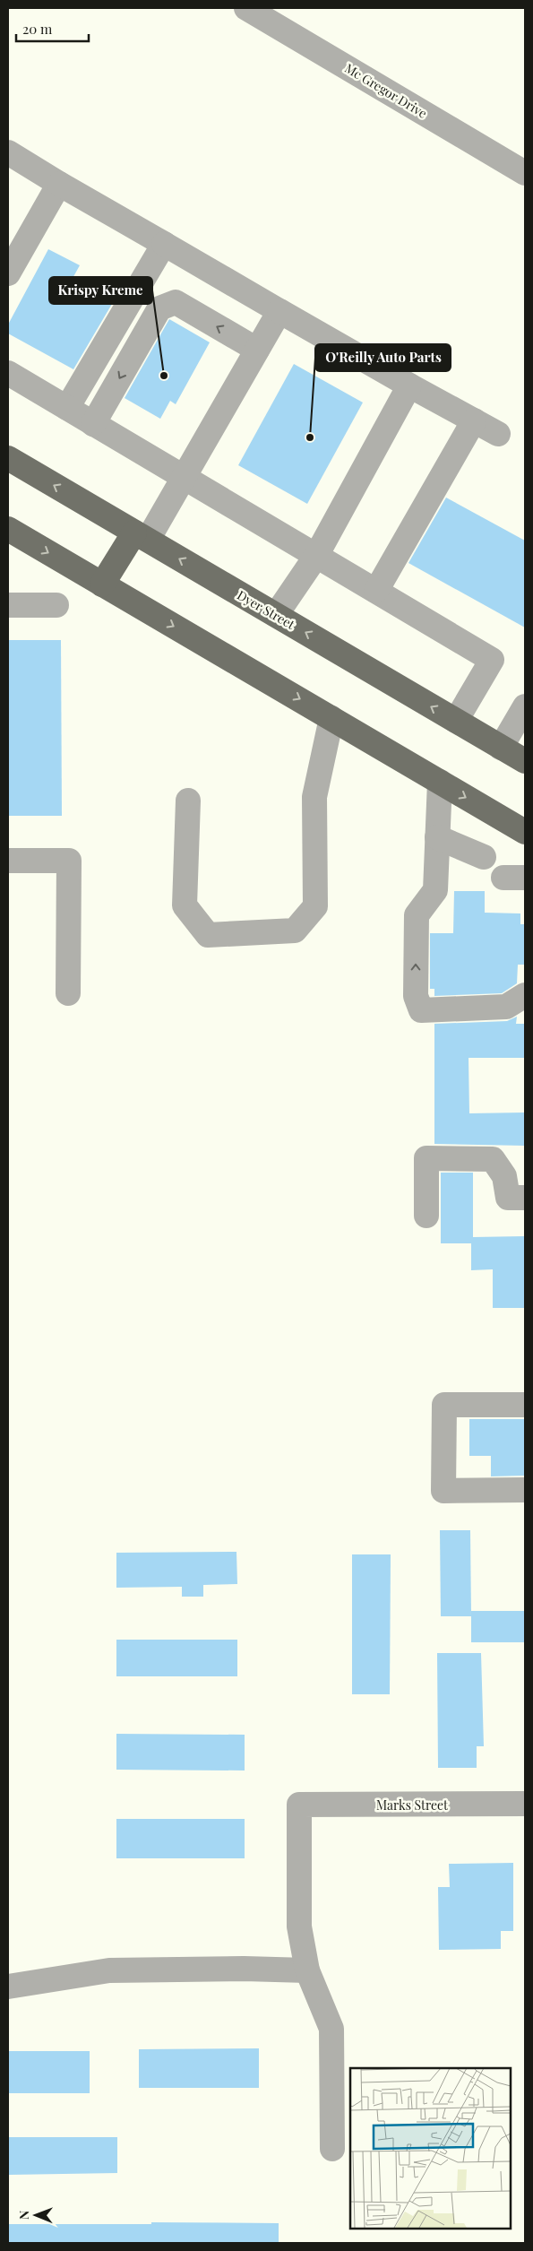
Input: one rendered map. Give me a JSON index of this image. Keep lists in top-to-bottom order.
{
  "streets": {
    "main road": ["Dyer Street"],
    "street": ["Mc Gregor Drive", "Marks Street"]
  },
  "places": ["Krispy Kreme", "O'Reilly Auto Parts"],
  "scale_bar": "20 m",
  "north": "left"
}
